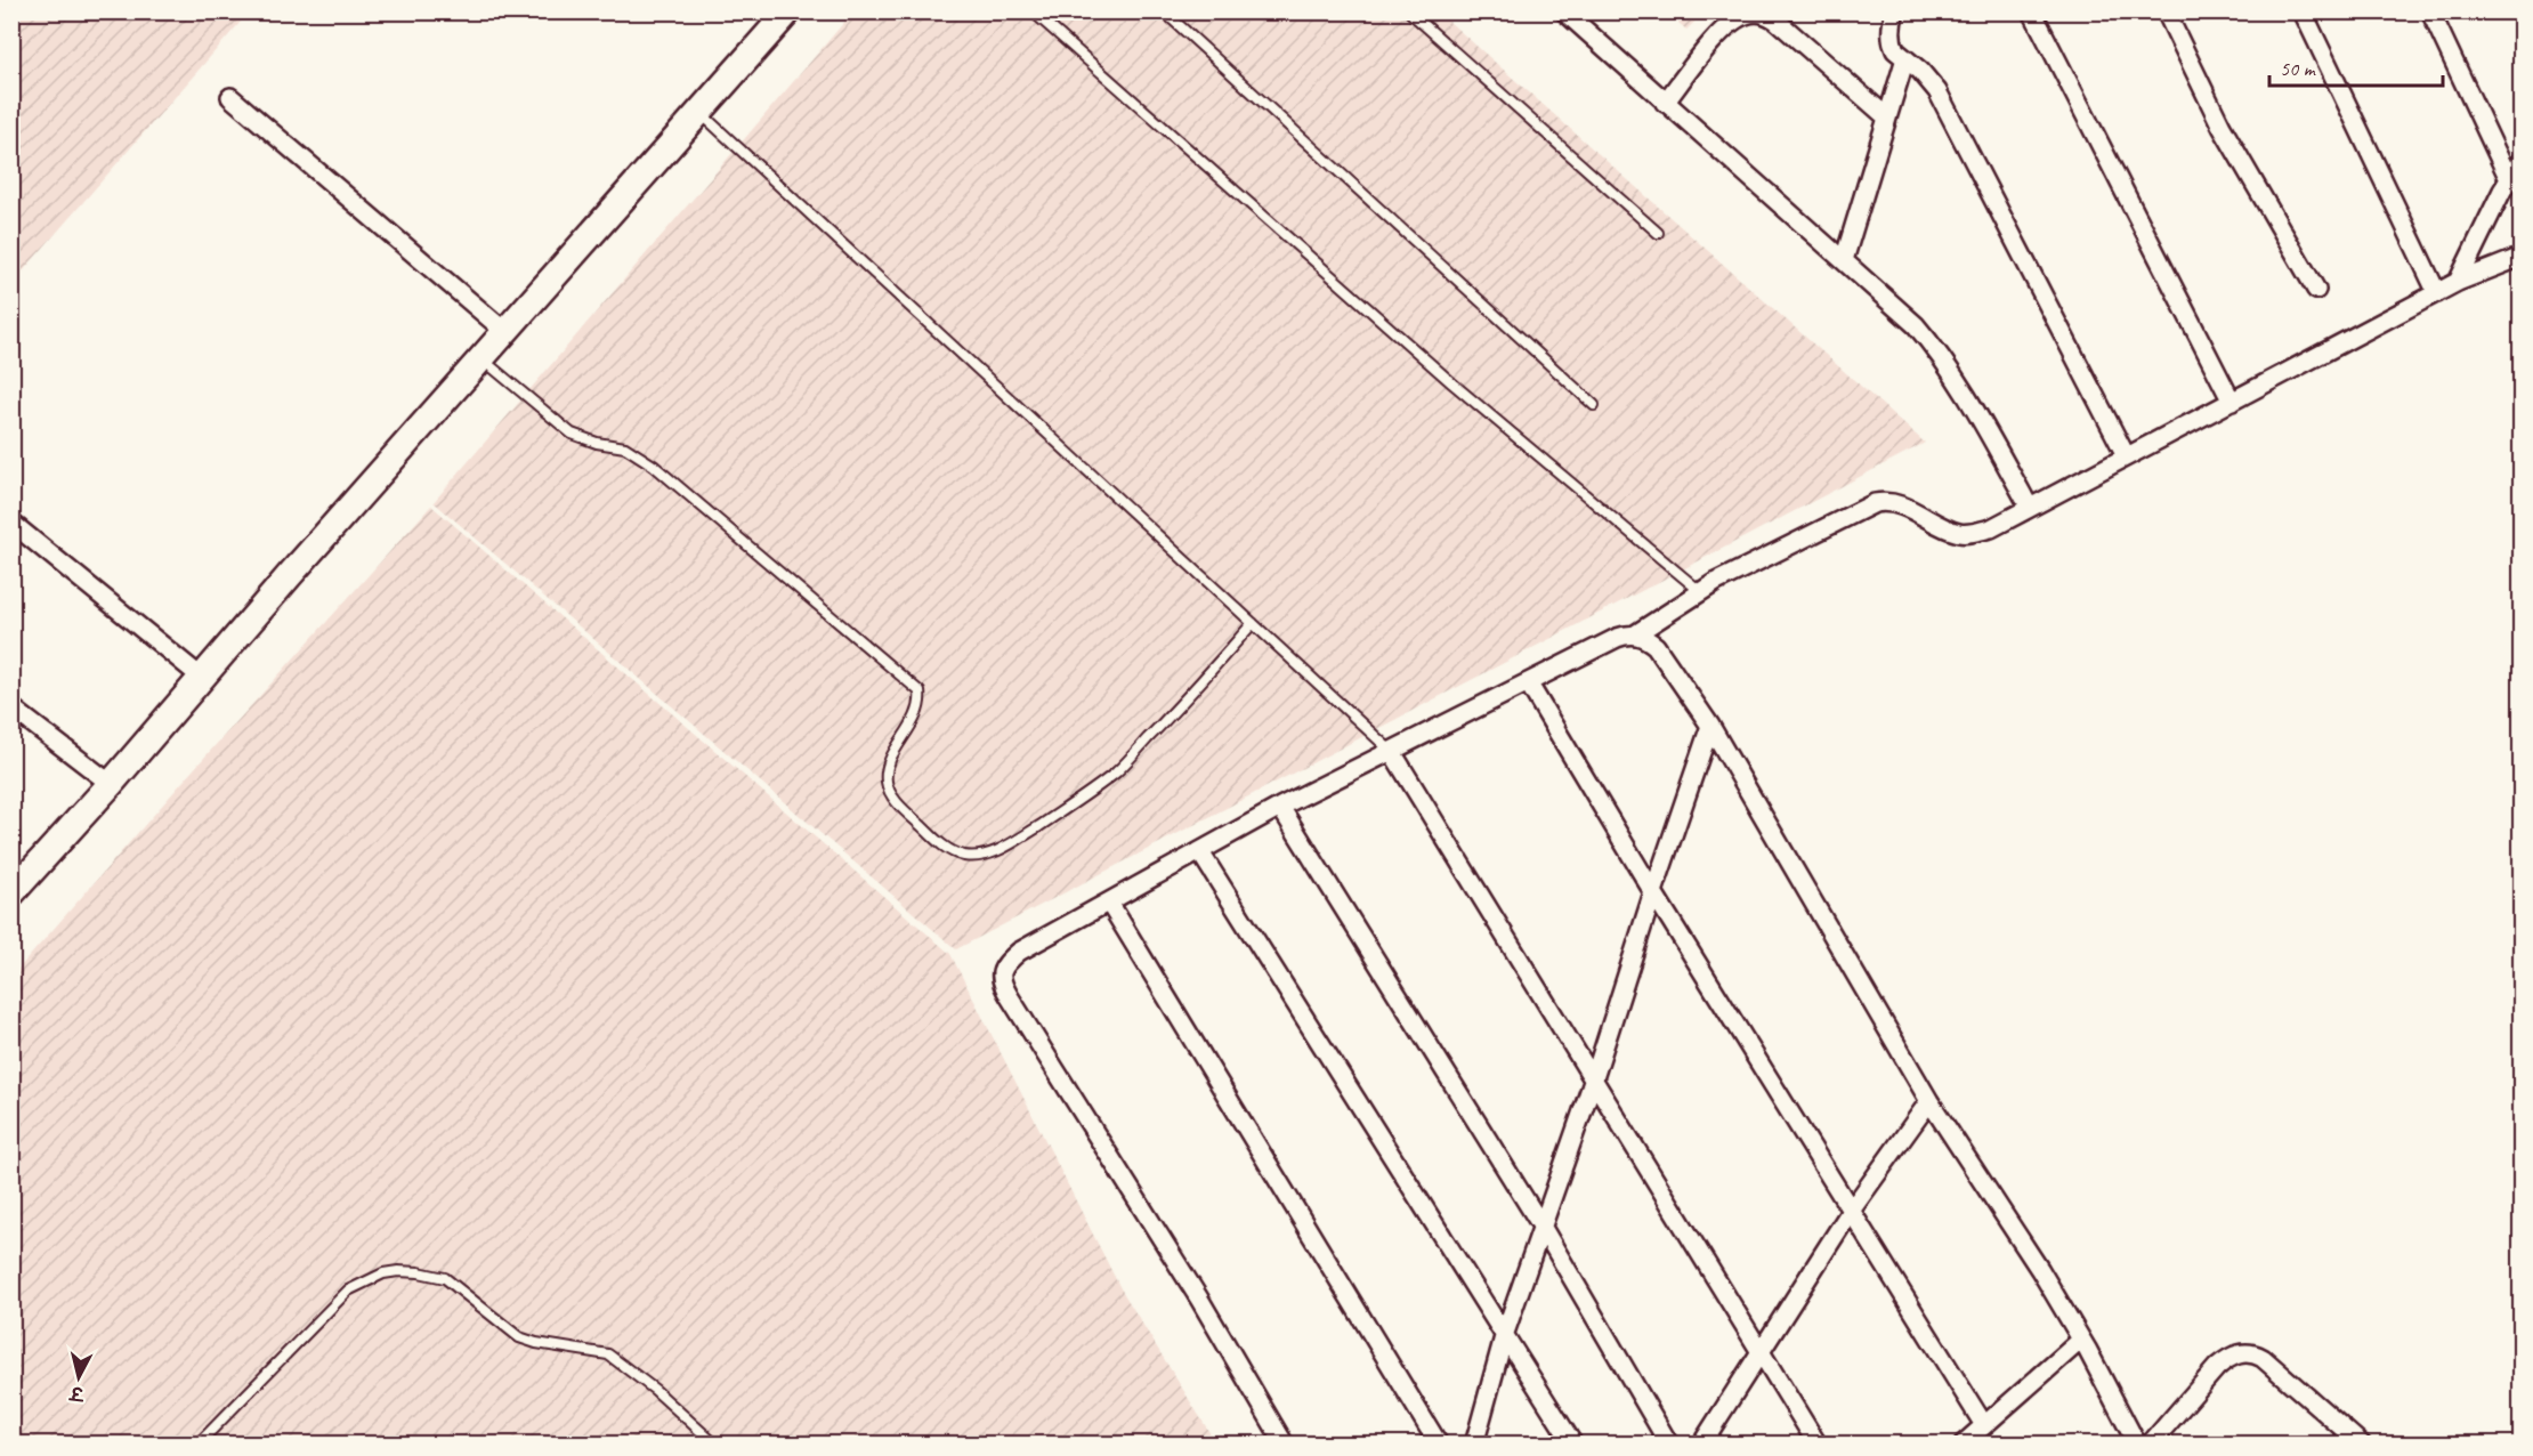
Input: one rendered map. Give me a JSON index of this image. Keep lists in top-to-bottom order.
{
  "scale_bar": "50 m",
  "north": "bottom"
}
